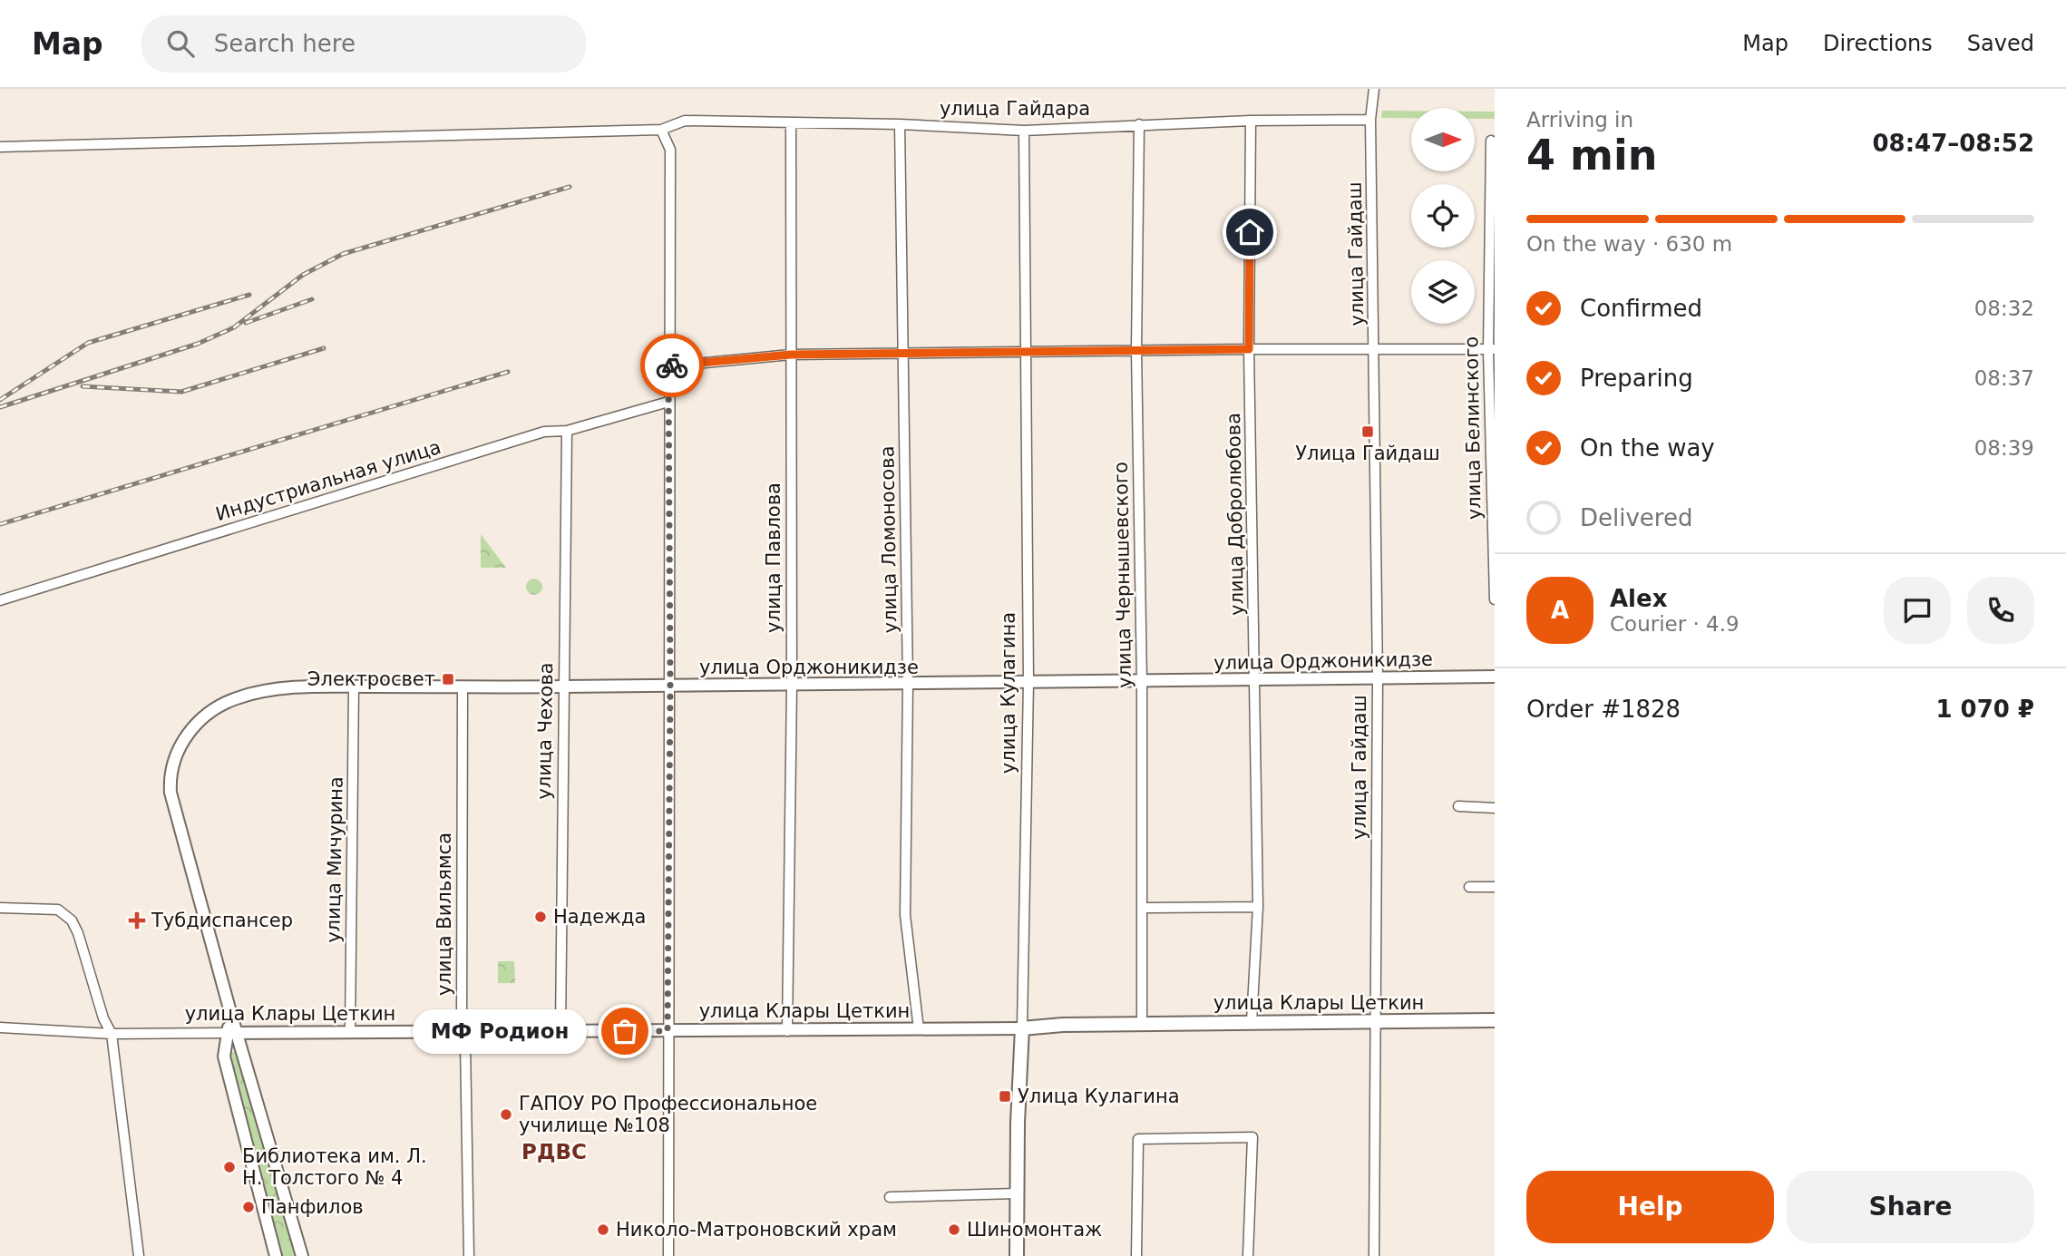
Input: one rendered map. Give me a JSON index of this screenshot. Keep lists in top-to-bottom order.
{
  "streets": {
    "main road": ["улица Кулагина", "улица Клары Цеткин"],
    "street": [
      "улица Гайдара",
      "улица Гайдаш",
      "улица Белинского",
      "Индустриальная улица",
      "улица Добролюбова",
      "улица Ломоносова",
      "улица Павлова",
      "улица Чернышевского",
      "улица Орджоникидзе",
      "улица Чехова",
      "улица Мичурина",
      "улица Вильямса"
    ]
  },
  "crossings": [
    ["улица Гайдара", "улица Гайдаш"],
    ["улица Гайдара", "улица Добролюбова"],
    ["улица Гайдара", "улица Ломоносова"],
    ["улица Гайдара", "улица Павлова"],
    ["улица Гайдара", "улица Чернышевского"],
    ["улица Гайдара", "улица Кулагина"],
    ["улица Гайдаш", "улица Орджоникидзе"],
    ["улица Гайдаш", "улица Клары Цеткин"],
    ["Индустриальная улица", "улица Чехова"],
    ["улица Добролюбова", "улица Орджоникидзе"],
    ["улица Добролюбова", "улица Клары Цеткин"],
    ["улица Ломоносова", "улица Орджоникидзе"],
    ["улица Ломоносова", "улица Клары Цеткин"],
    ["улица Павлова", "улица Орджоникидзе"],
    ["улица Павлова", "улица Клары Цеткин"],
    ["улица Чернышевского", "улица Орджоникидзе"],
    ["улица Чернышевского", "улица Клары Цеткин"],
    ["улица Орджоникидзе", "улица Кулагина"],
    ["улица Орджоникидзе", "улица Чехова"],
    ["улица Орджоникидзе", "улица Мичурина"],
    ["улица Орджоникидзе", "улица Вильямса"],
    ["улица Орджоникидзе", "улица Клары Цеткин"],
    ["улица Кулагина", "улица Клары Цеткин"],
    ["улица Чехова", "улица Клары Цеткин"],
    ["улица Мичурина", "улица Клары Цеткин"],
    ["улица Вильямса", "улица Клары Цеткин"]
  ],
  "districts": ["РДВС"],
  "places": {
    "transit": ["Улица Гайдаш", "Электросвет", "Улица Кулагина"],
    "other": [
      "Надежда",
      "МФ Родион",
      "ГАПОУ РО Профессиональное училище №108",
      "Библиотека им. Л. Н. Толстого № 4",
      "Панфилов",
      "Николо-Матроновский храм",
      "Шиномонтаж"
    ],
    "health": ["Тубдиспансер"]
  },
  "north": "right",
  "page": {
    "header": "Map",
    "search": "Search here",
    "nav": ["Map", "Directions", "Saved"],
    "heading": ["4 min", "Arriving in", "08:47–08:52"],
    "panel": [
      "Alex",
      "Courier · 4.9",
      "Order #1828",
      "1 070 ₽"
    ],
    "bar": "On the way · 630 m",
    "list": [
      ["Confirmed", "08:32"],
      ["Preparing", "08:37"],
      ["On the way", "08:39"],
      "Delivered"
    ],
    "round": "A",
    "bubble": "МФ Родион",
    "buttons": ["Help", "Share"]
  }
}
